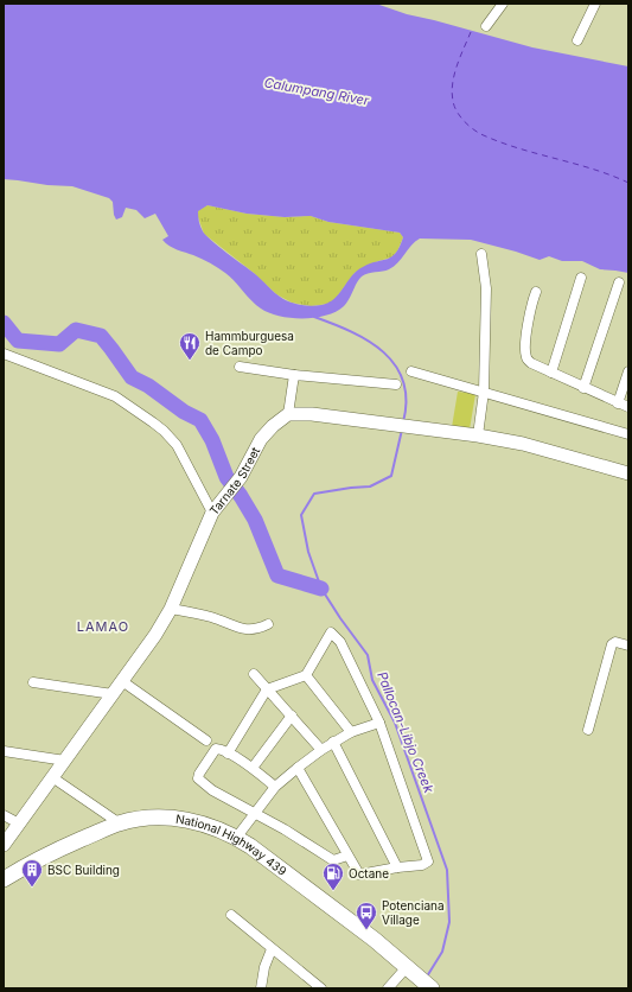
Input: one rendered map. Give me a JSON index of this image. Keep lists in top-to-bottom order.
{
  "streets": {
    "main road": ["National Highway 439"],
    "street": ["Tarnate Street"]
  },
  "districts": ["LAMAO"],
  "water": ["Calumpang River", "Pallocan-Libjo Creek"],
  "places": {
    "restaurant": ["Hammburguesa de Campo"],
    "building": ["BSC Building"],
    "fuel station": ["Octane"],
    "bus stop": ["Potenciana Village"]
  }
}
